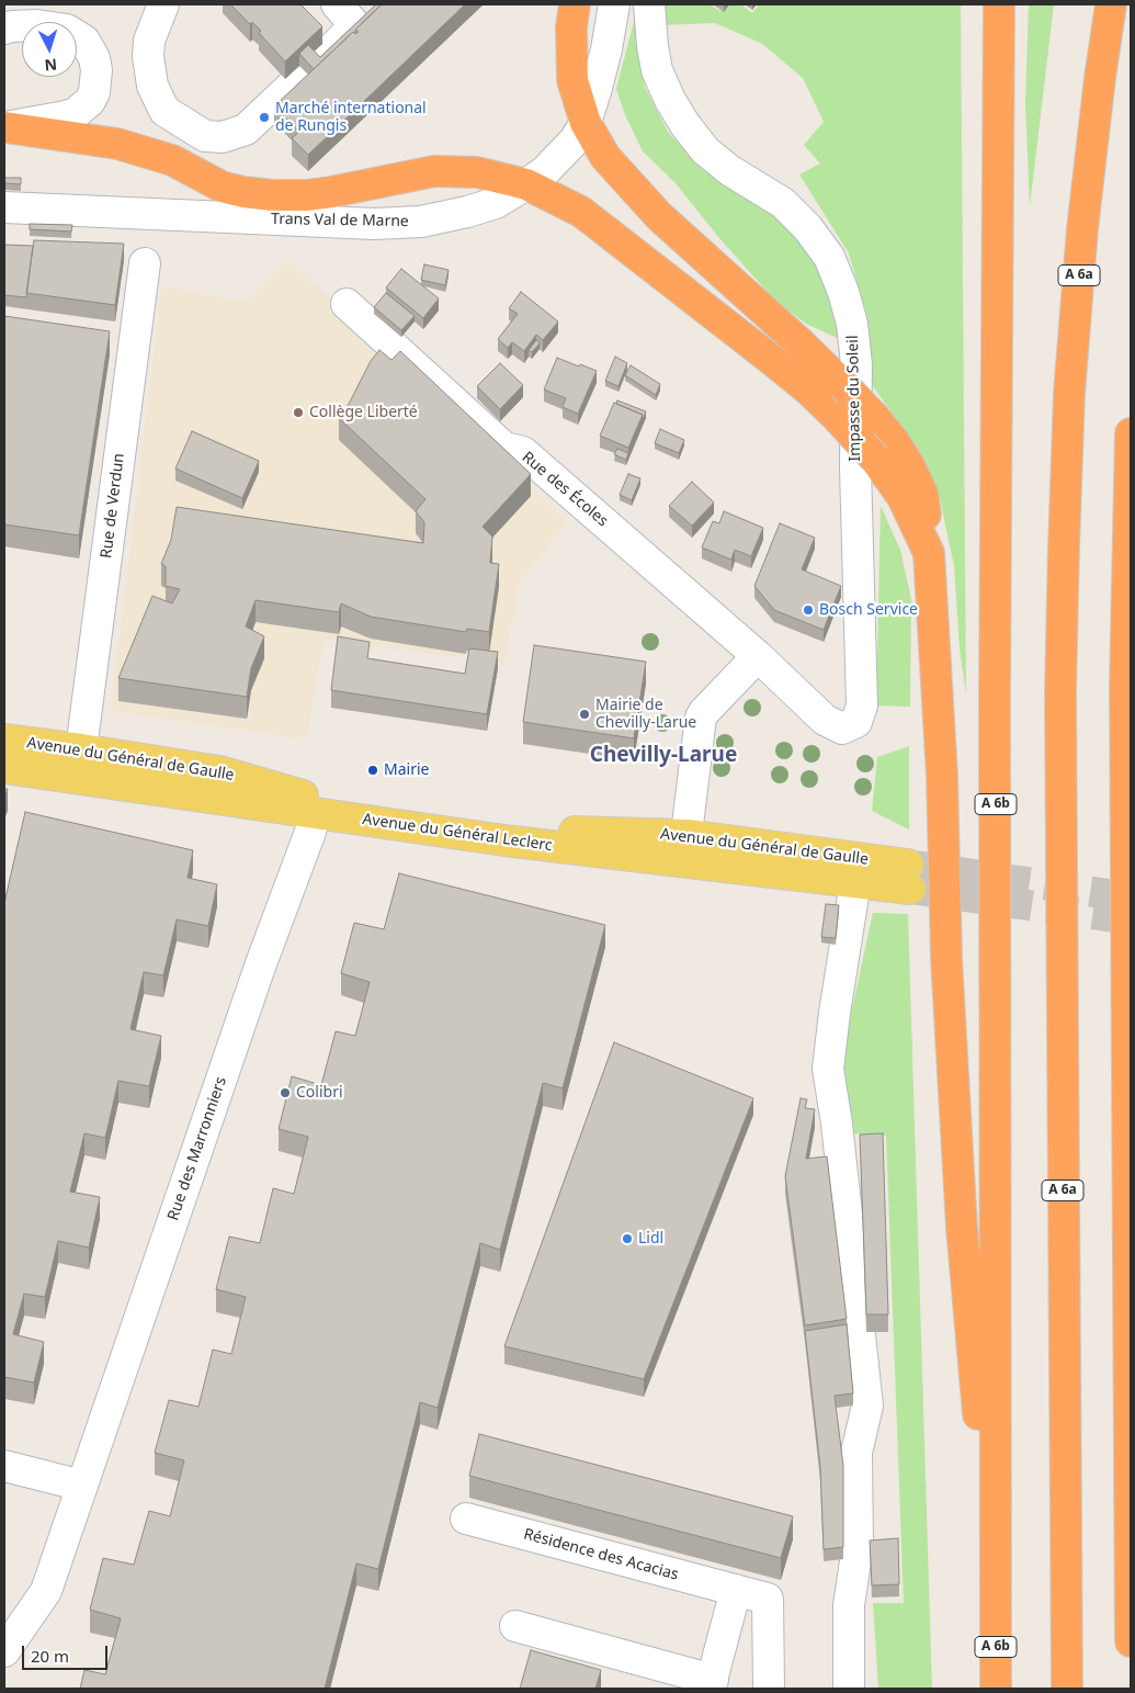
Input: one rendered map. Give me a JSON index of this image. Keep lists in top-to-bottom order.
{
  "streets": {
    "highway": ["A 6a", "A 6b"],
    "main road": ["Avenue du Général de Gaulle", "Avenue du Général Leclerc"],
    "street": [
      "Trans Val de Marne",
      "Impasse du Soleil",
      "Rue des Écoles",
      "Rue de Verdun",
      "Rue des Marronniers",
      "Résidence des Acacias"
    ]
  },
  "crossings": [
    ["Impasse du Soleil", "Rue des Écoles"],
    ["Rue de Verdun", "Avenue du Général de Gaulle"],
    ["Avenue du Général de Gaulle", "Avenue du Général Leclerc"],
    ["Avenue du Général Leclerc", "Rue des Marronniers"]
  ],
  "districts": ["Chevilly-Larue"],
  "places": [
    "Marché international de Rungis",
    "Collège Liberté",
    "Bosch Service",
    "Mairie de Chevilly-Larue",
    "Mairie",
    "Colibri",
    "Lidl"
  ],
  "scale_bar": "20 m",
  "north": "bottom"
}
